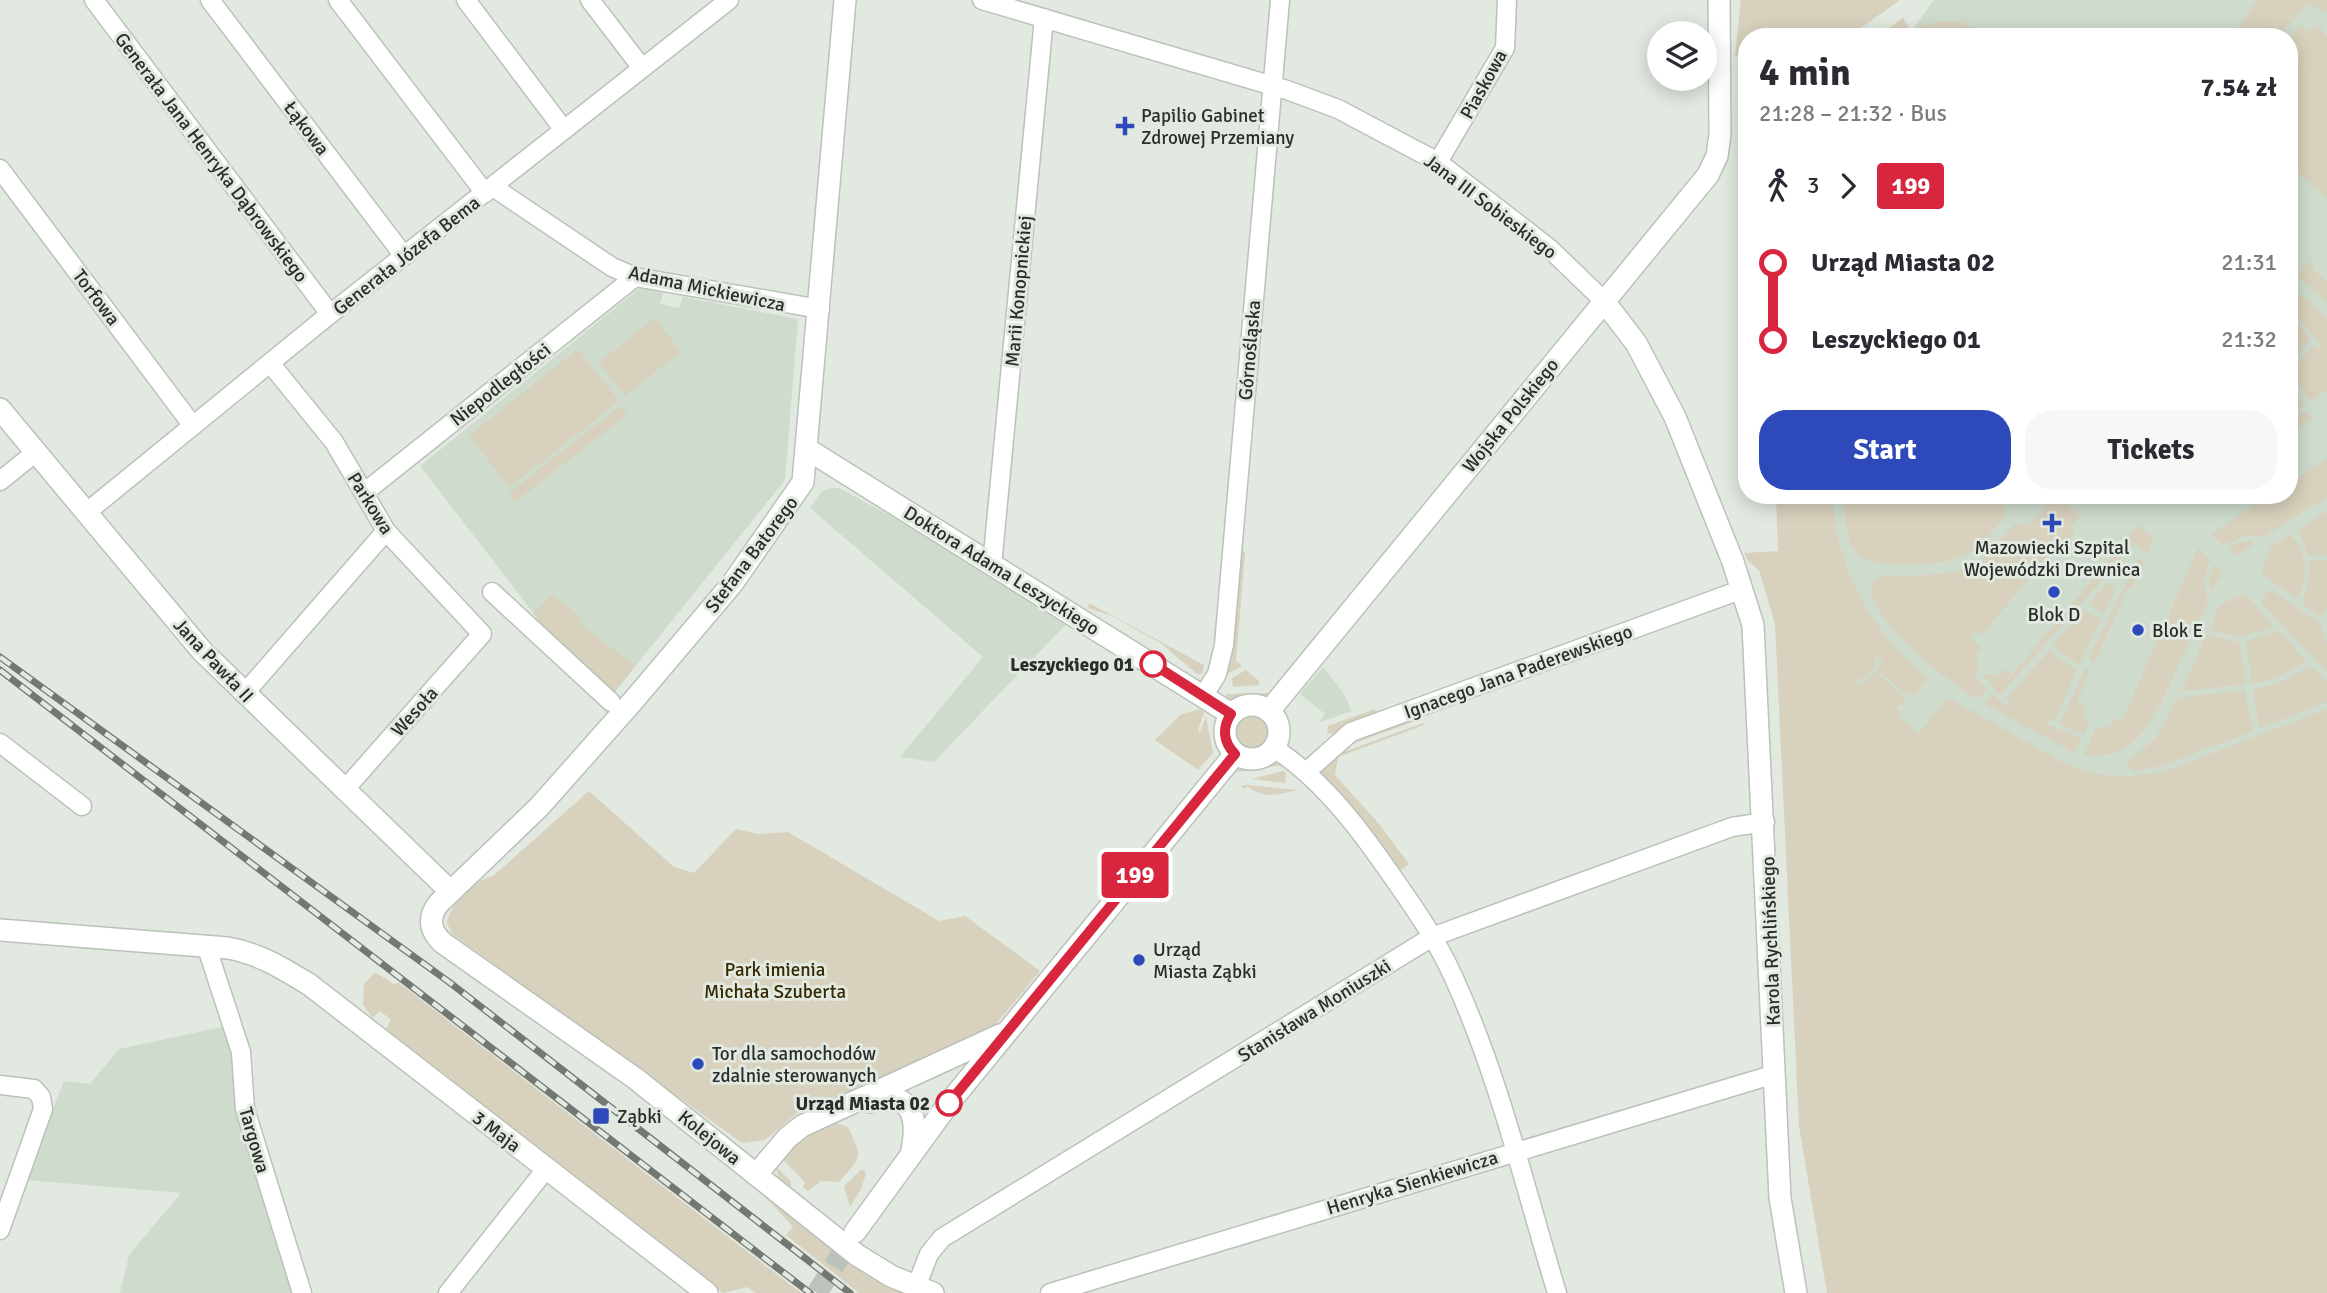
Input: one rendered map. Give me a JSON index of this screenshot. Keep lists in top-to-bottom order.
{
  "streets": {
    "street": [
      "Piaskowa",
      "Łąkowa",
      "Generała Jana Henryka Dąbrowskiego",
      "Jana III Sobieskiego",
      "Generała Józefa Bema",
      "Adama Mickiewicza",
      "Marii Konopnickiej",
      "Torfowa",
      "Górnośląska",
      "Niepodległości",
      "Wojska Polskiego",
      "Parkowa",
      "Stefana Batorego",
      "Doktora Adama Leszyckiego",
      "Jana Pawła II",
      "Ignacego Jana Paderewskiego",
      "Wesoła",
      "Karola Rychlińskiego",
      "Stanisława Moniuszki",
      "3 Maja",
      "Kolejowa",
      "Targowa",
      "Henryka Sienkiewicza"
    ]
  },
  "crossings": [
    ["Piaskowa", "Jana III Sobieskiego"],
    ["Łąkowa", "Generała Józefa Bema"],
    ["Generała Jana Henryka Dąbrowskiego", "Generała Józefa Bema"],
    ["Jana III Sobieskiego", "Marii Konopnickiej"],
    ["Jana III Sobieskiego", "Górnośląska"],
    ["Jana III Sobieskiego", "Wojska Polskiego"],
    ["Jana III Sobieskiego", "Ignacego Jana Paderewskiego"],
    ["Jana III Sobieskiego", "Karola Rychlińskiego"],
    ["Generała Józefa Bema", "Adama Mickiewicza"],
    ["Generała Józefa Bema", "Torfowa"],
    ["Generała Józefa Bema", "Parkowa"],
    ["Generała Józefa Bema", "Jana Pawła II"],
    ["Adama Mickiewicza", "Niepodległości"],
    ["Adama Mickiewicza", "Stefana Batorego"],
    ["Marii Konopnickiej", "Doktora Adama Leszyckiego"],
    ["Górnośląska", "Doktora Adama Leszyckiego"],
    ["Niepodległości", "Parkowa"],
    ["Wojska Polskiego", "Doktora Adama Leszyckiego"],
    ["Parkowa", "Wesoła"],
    ["Stefana Batorego", "Doktora Adama Leszyckiego"],
    ["Stefana Batorego", "Jana Pawła II"],
    ["Stefana Batorego", "Kolejowa"],
    ["Jana Pawła II", "Wesoła"],
    ["Ignacego Jana Paderewskiego", "Karola Rychlińskiego"],
    ["Karola Rychlińskiego", "Stanisława Moniuszki"],
    ["Karola Rychlińskiego", "Henryka Sienkiewicza"],
    ["Stanisława Moniuszki", "Kolejowa"],
    ["3 Maja", "Targowa"]
  ],
  "parks": ["Park imienia Michała Szuberta"],
  "places": {
    "health": ["Papilio Gabinet Zdrowej Przemiany", "Mazowiecki Szpital Wojewódzki Drewnica"],
    "other": [
      "Blok D",
      "Blok E",
      "Leszyckiego 01",
      "Urząd Miasta Ząbki",
      "Tor dla samochodów zdalnie sterowanych",
      "Urząd Miasta 02"
    ],
    "transit": ["Ząbki"]
  },
  "lines": ["bus line 199"],
  "page": {
    "on_map": "199",
    "heading": ["4 min", "21:28 – 21:32 · Bus", "7.54 zł"],
    "legs": ["3", "199"],
    "list": [
      {
        "name": "Urząd Miasta 02",
        "value": "21:31"
      },
      {
        "name": "Leszyckiego 01",
        "value": "21:32"
      }
    ],
    "buttons": ["Start", "Tickets"]
  }
}
